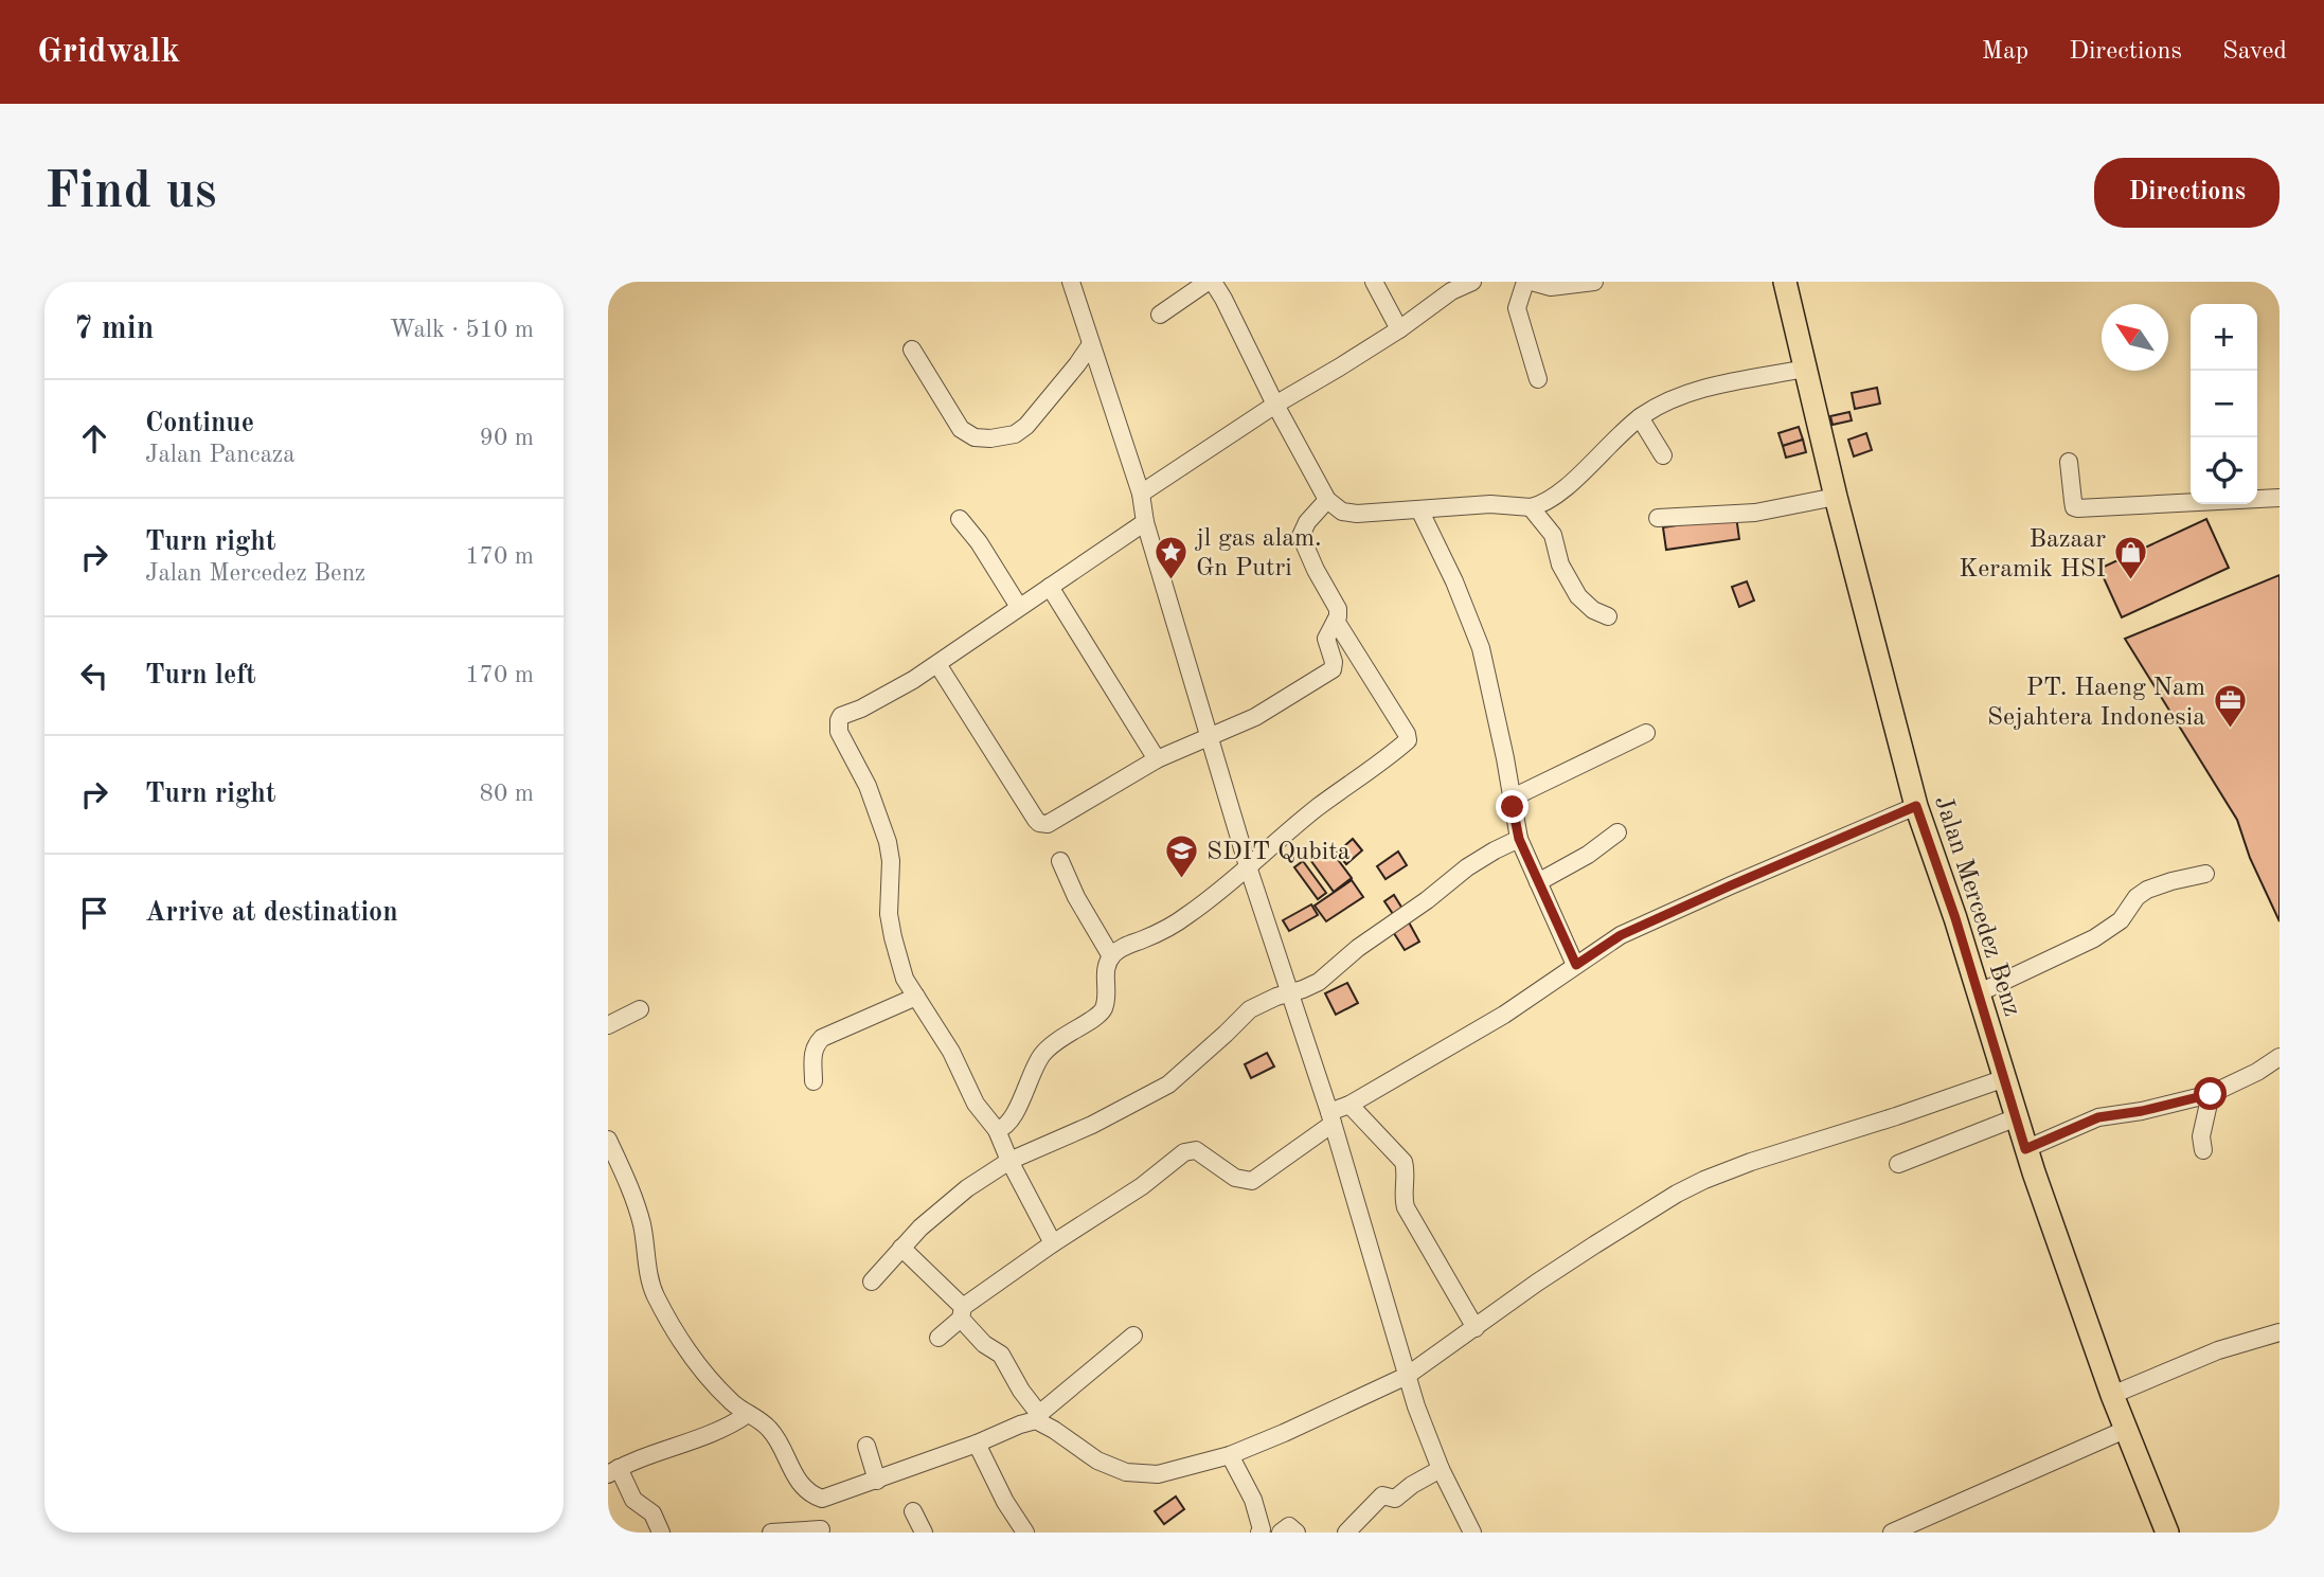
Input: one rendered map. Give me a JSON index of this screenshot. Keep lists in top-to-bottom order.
{
  "streets": {
    "main road": ["Jalan Mercedez Benz"]
  },
  "places": {
    "place": ["jl gas alam. Gn Putri"],
    "shop": ["Bazaar Keramik HSI"],
    "office": ["PT. Haeng Nam Sejahtera Indonesia"],
    "school or university": ["SDIT Qubita"]
  },
  "north": "top left",
  "page": {
    "header": "Gridwalk",
    "nav": ["Map", "Directions", "Saved"],
    "buttons": "Directions",
    "title": "Find us",
    "heading": ["7 min", "Walk · 510 m"],
    "map_buttons": ["+", "−"],
    "list": [
      ["Continue", "Jalan Pancaza", "90 m"],
      ["Turn right", "Jalan Mercedez Benz", "170 m"],
      ["Turn left", "170 m"],
      ["Turn right", "80 m"],
      "Arrive at destination"
    ]
  }
}
